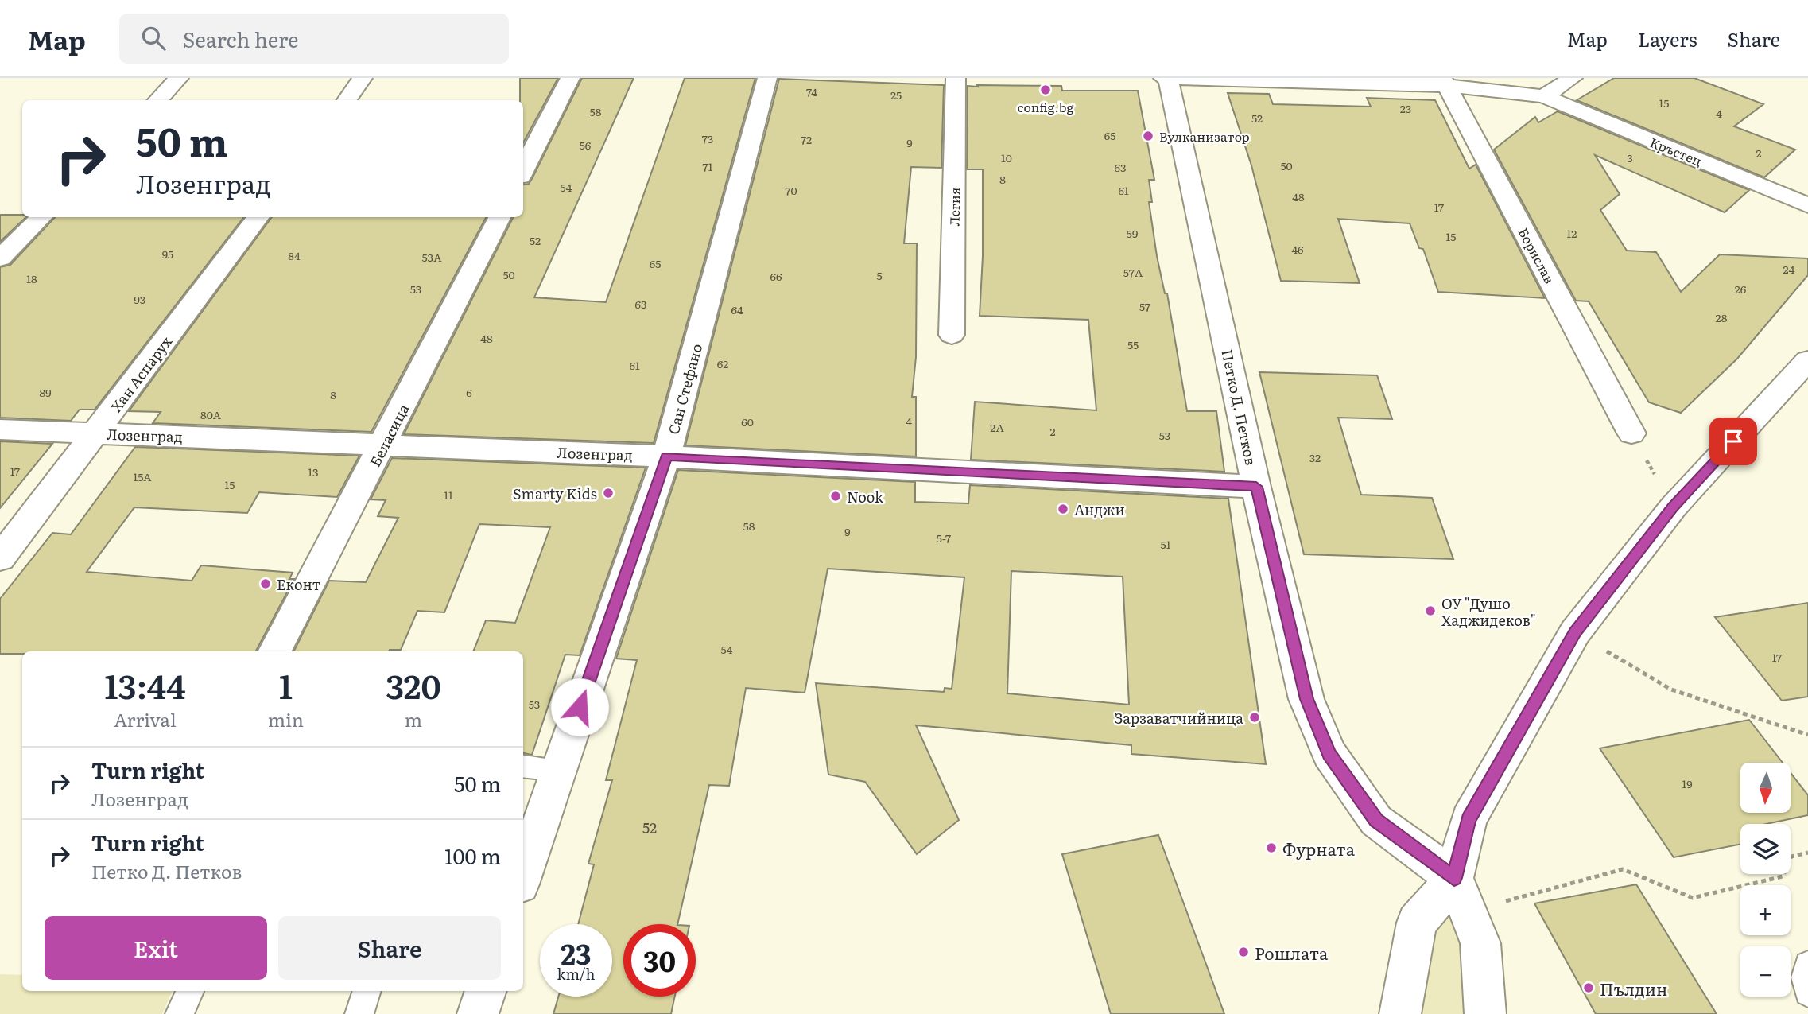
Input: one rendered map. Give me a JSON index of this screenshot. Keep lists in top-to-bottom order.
{
  "streets": {
    "street": [
      "Кръстец",
      "Легия",
      "Борислав",
      "Хан Аспарух",
      "Сан Стефано",
      "Петко Д. Петков",
      "Лозенград",
      "Беласица"
    ]
  },
  "crossings": [
    ["Кръстец", "Борислав"],
    ["Кръстец", "Петко Д. Петков"],
    ["Хан Аспарух", "Лозенград"],
    ["Сан Стефано", "Лозенград"],
    ["Петко Д. Петков", "Лозенград"],
    ["Лозенград", "Беласица"]
  ],
  "places": [
    "config.bg",
    "Вулканизатор",
    "Smarty Kids",
    "Nook",
    "Анджи",
    "Еконт",
    "ОУ \"Душо Хаджидеков\"",
    "Зарзаватчийница",
    "Фурната",
    "Рошлата",
    "Пълдин"
  ],
  "house_numbers": [
    "74",
    "25",
    "15",
    "23",
    "58",
    "4",
    "52",
    "65",
    "73",
    "72",
    "9",
    "56",
    "2",
    "10",
    "3",
    "50",
    "71",
    "63",
    "8",
    "54",
    "70",
    "61",
    "48",
    "17",
    "59",
    "12",
    "15",
    "52",
    "46",
    "95",
    "84",
    "53А",
    "65",
    "24",
    "57А",
    "50",
    "5",
    "66",
    "18",
    "53",
    "26",
    "93",
    "63",
    "57",
    "64",
    "28",
    "48",
    "55",
    "62",
    "61",
    "89",
    "6",
    "8",
    "80А",
    "4",
    "60",
    "2А",
    "2",
    "53",
    "32",
    "17",
    "13",
    "15А",
    "15",
    "11",
    "58",
    "9",
    "5-7",
    "51",
    "54",
    "17",
    "53",
    "19",
    "52"
  ],
  "north": "bottom",
  "page": {
    "header": "Map",
    "search": "Search here",
    "nav": ["Map", "Layers", "Share"],
    "turn": ["50 m", "Лозенград"],
    "eta": [
      "13:44",
      "Arrival",
      "1",
      "min",
      "320",
      "m"
    ],
    "list": [
      {
        "name": "Turn right",
        "note": "Лозенград",
        "value": "50 m"
      },
      {
        "name": "Turn right",
        "note": "Петко Д. Петков",
        "value": "100 m"
      }
    ],
    "map_buttons": ["+", "−"],
    "buttons": ["Exit", "Share"],
    "speed": "23 km/h",
    "limit": "30"
  }
}
